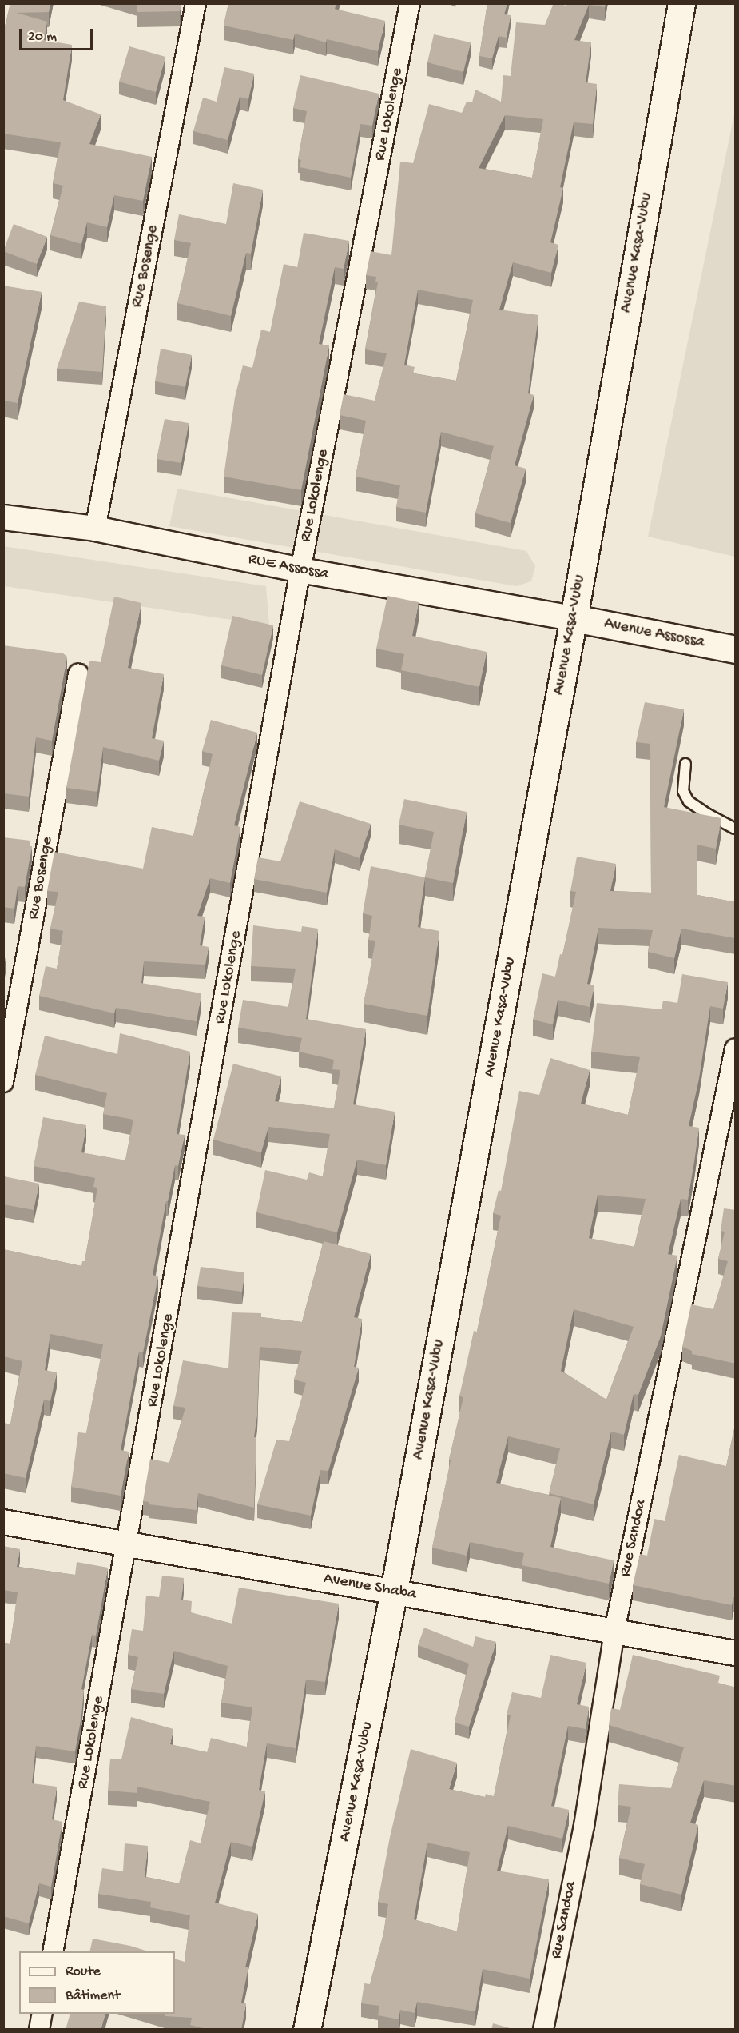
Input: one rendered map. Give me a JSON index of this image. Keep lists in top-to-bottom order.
{
  "streets": {
    "main road": ["Avenue Kasa-Vubu", "Avenue Assossa"],
    "street": [
      "Rue Lokolenge",
      "Rue Bosenge",
      "RUE Assossa",
      "Rue Sandoa",
      "Avenue Shaba"
    ]
  },
  "crossings": [
    ["Rue Lokolenge", "RUE Assossa"],
    ["Rue Lokolenge", "Avenue Shaba"],
    ["Avenue Kasa-Vubu", "RUE Assossa"],
    ["Avenue Kasa-Vubu", "Avenue Assossa"],
    ["Avenue Kasa-Vubu", "Avenue Shaba"],
    ["Rue Bosenge", "RUE Assossa"],
    ["RUE Assossa", "Avenue Assossa"],
    ["Rue Sandoa", "Avenue Shaba"]
  ],
  "legend": ["Route", "Bâtiment"],
  "scale_bar": "20 m"
}
